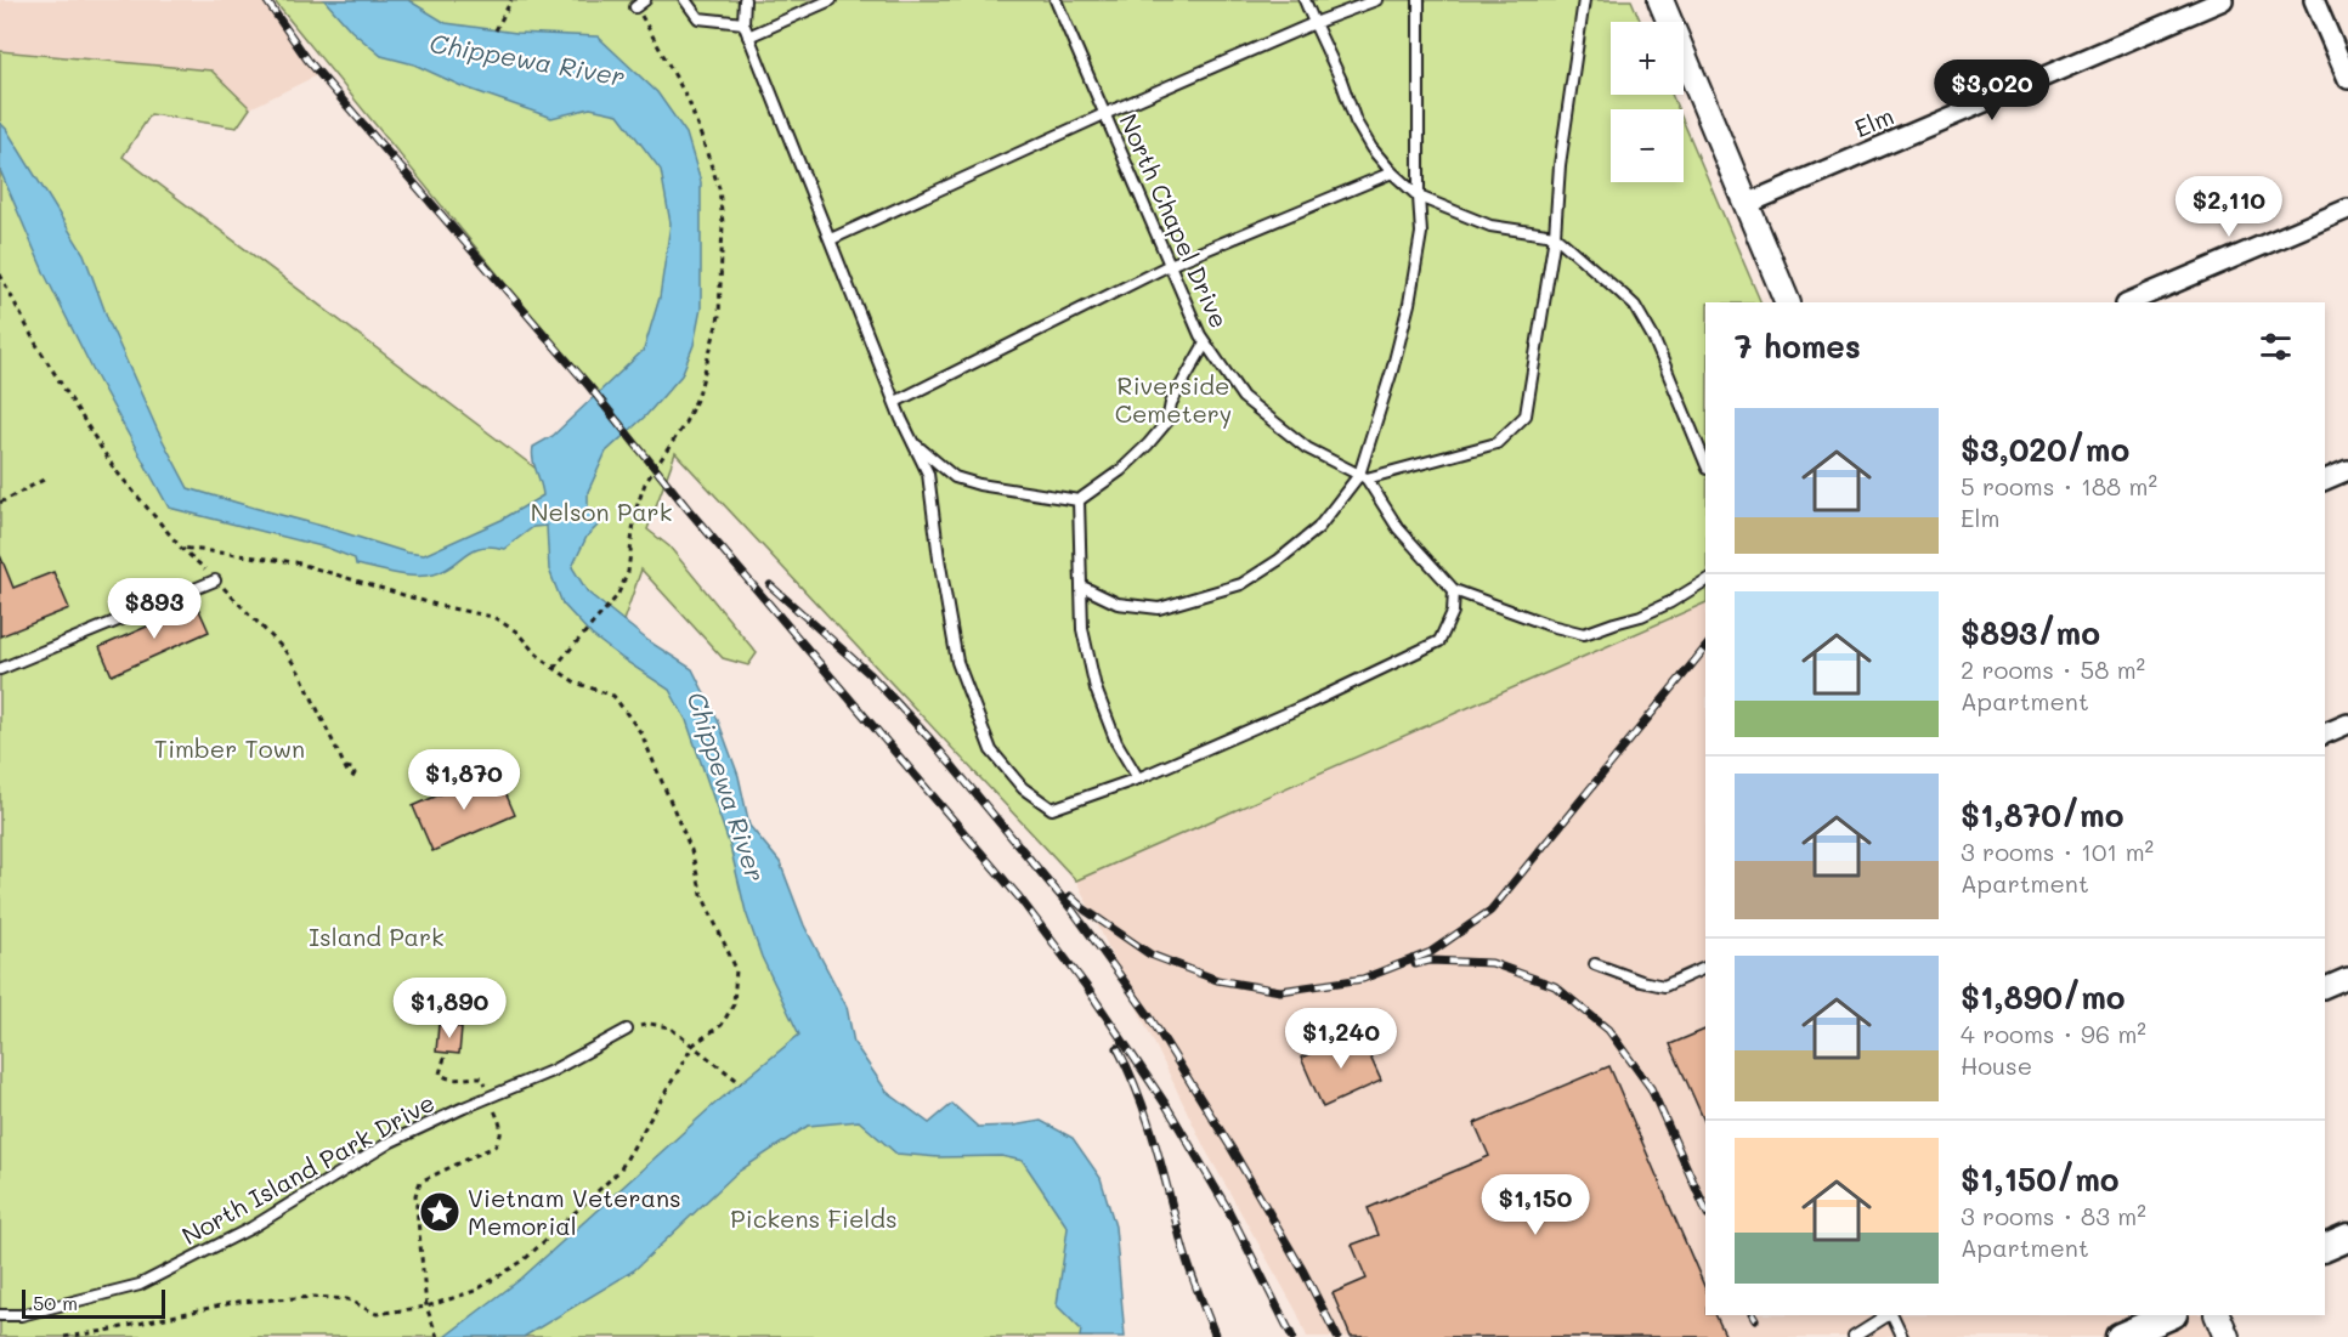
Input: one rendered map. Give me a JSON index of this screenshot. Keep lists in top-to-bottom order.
{
  "streets": {
    "street": ["Elm"],
    "lane": ["North Chapel Drive", "North Island Park Drive"]
  },
  "water": ["Chippewa River"],
  "parks": [
    "Riverside Cemetery",
    "Nelson Park",
    "Timber Town",
    "Island Park",
    "Pickens Fields"
  ],
  "places": {
    "place": ["Vietnam Veterans Memorial"]
  },
  "scale_bar": "50 m",
  "page": {
    "map_buttons": ["+", "−"],
    "price": [
      "$3,020",
      "$2,110",
      "$893",
      "$1,870",
      "$1,890",
      "$1,240",
      "$1,150"
    ],
    "heading": "7 homes",
    "list": [
      {
        "name": "$3,020/mo",
        "note": "5 rooms · 188 m² · Elm"
      },
      {
        "name": "$893/mo",
        "note": "2 rooms · 58 m² · Apartment"
      },
      {
        "name": "$1,870/mo",
        "note": "3 rooms · 101 m² · Apartment"
      },
      {
        "name": "$1,890/mo",
        "note": "4 rooms · 96 m² · House"
      },
      {
        "name": "$1,150/mo",
        "note": "3 rooms · 83 m² · Apartment"
      }
    ],
    "scale": "50 m"
  }
}
